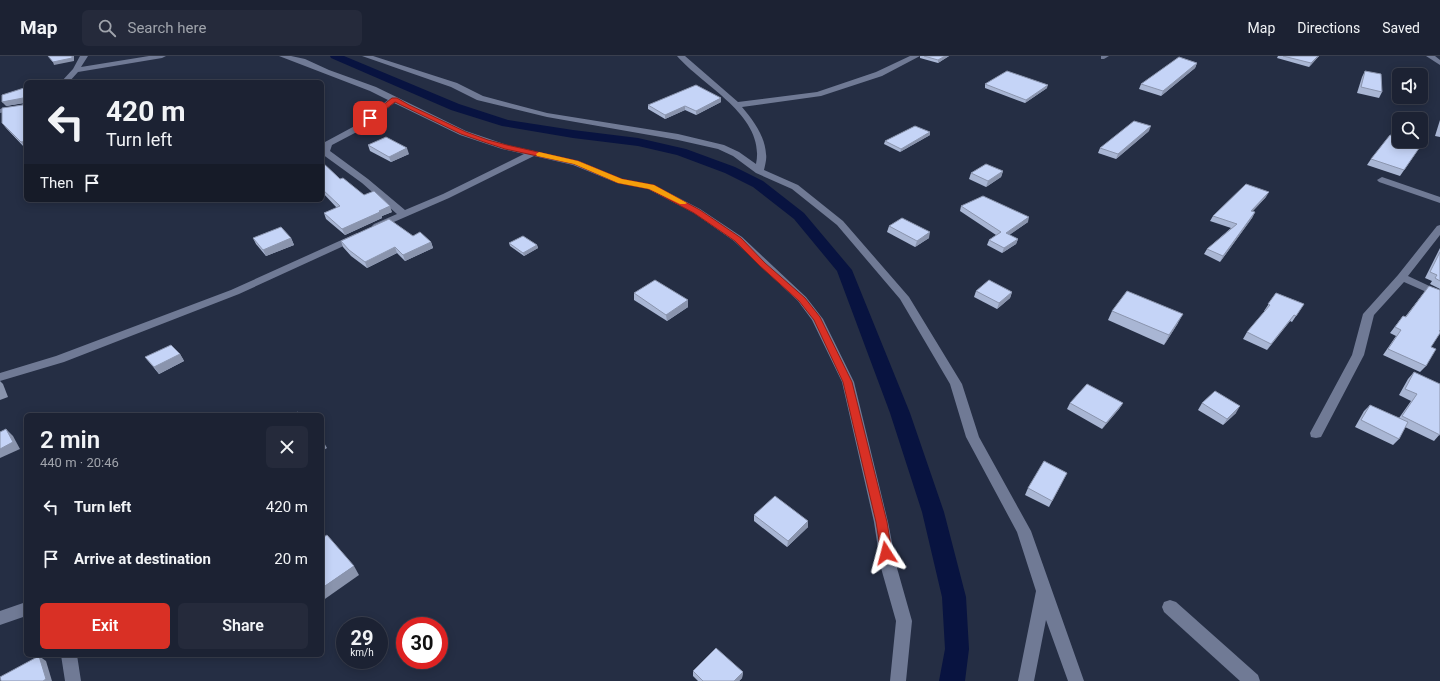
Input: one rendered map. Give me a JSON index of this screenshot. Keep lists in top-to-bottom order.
{
  "page": {
    "header": "Map",
    "search": "Search here",
    "nav": ["Map", "Directions", "Saved"],
    "turn": ["420 m", "Turn left"],
    "then": "Then",
    "heading": ["2 min", "440 m · 20:46"],
    "list": [
      {
        "name": "Turn left",
        "value": "420 m"
      },
      {
        "name": "Arrive at destination",
        "value": "20 m"
      }
    ],
    "buttons": ["Exit", "Share"],
    "speed": "29 km/h",
    "limit": "30"
  }
}
